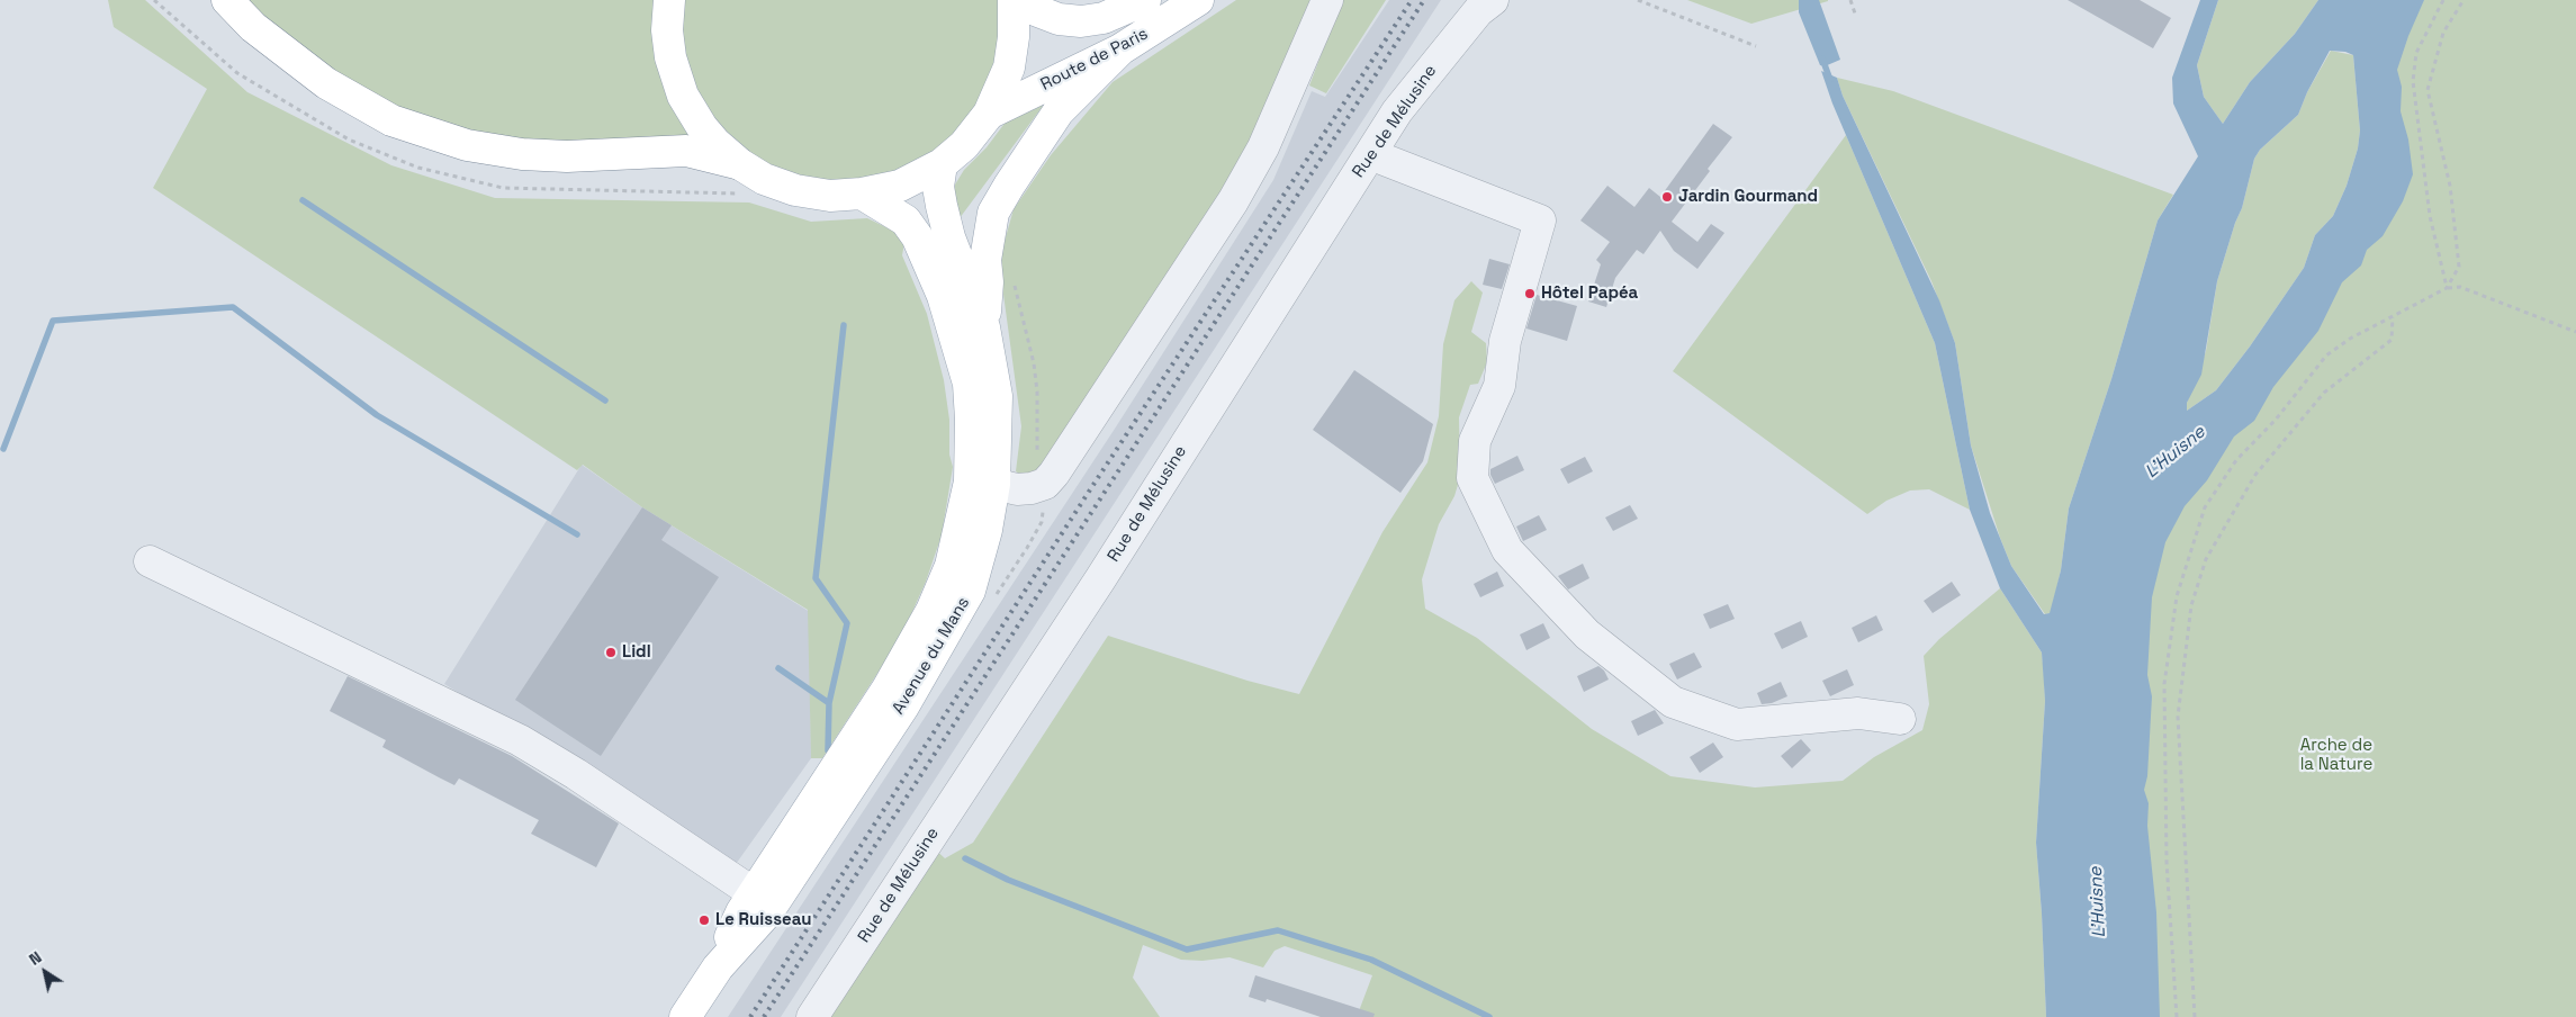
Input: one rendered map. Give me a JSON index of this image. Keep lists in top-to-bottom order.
{
  "streets": {
    "main road": ["Route de Paris", "Avenue du Mans"],
    "street": ["Rue de Mélusine"]
  },
  "water": ["L'Huisne"],
  "parks": ["Arche de la Nature"],
  "places": [
    "Jardin Gourmand",
    "Hôtel Papéa",
    "Lidl",
    "Le Ruisseau"
  ],
  "north": "top left"
}
